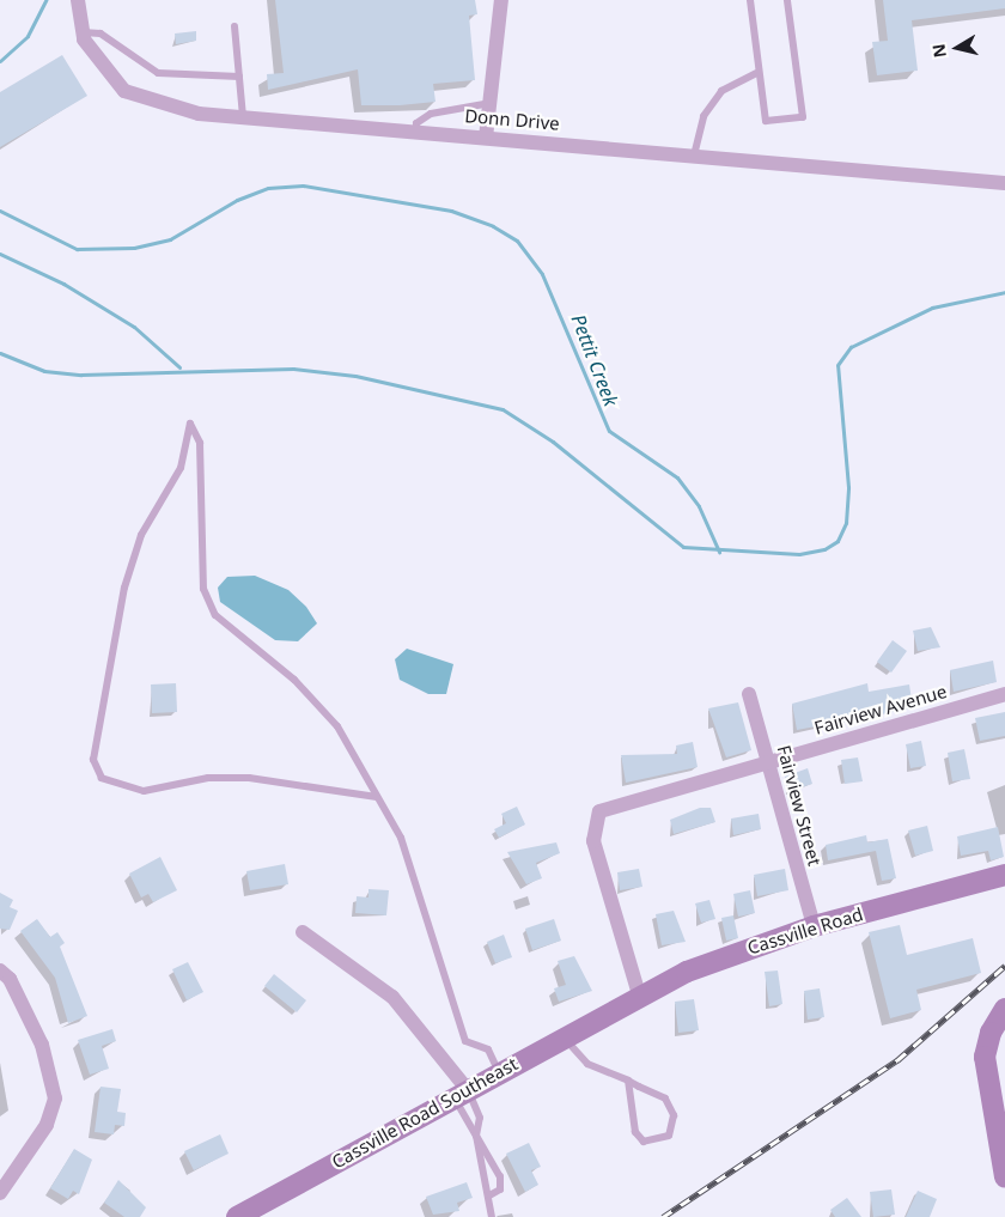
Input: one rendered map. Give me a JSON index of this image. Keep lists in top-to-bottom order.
{
  "streets": {
    "main road": ["Cassville Road", "Cassville Road Southeast"],
    "street": ["Donn Drive", "Fairview Avenue", "Fairview Street"]
  },
  "crossings": [
    ["Fairview Avenue", "Fairview Street"],
    ["Fairview Avenue", "Cassville Road"],
    ["Fairview Street", "Cassville Road"],
    ["Cassville Road", "Cassville Road Southeast"]
  ],
  "water": ["Pettit Creek"],
  "north": "left"
}
